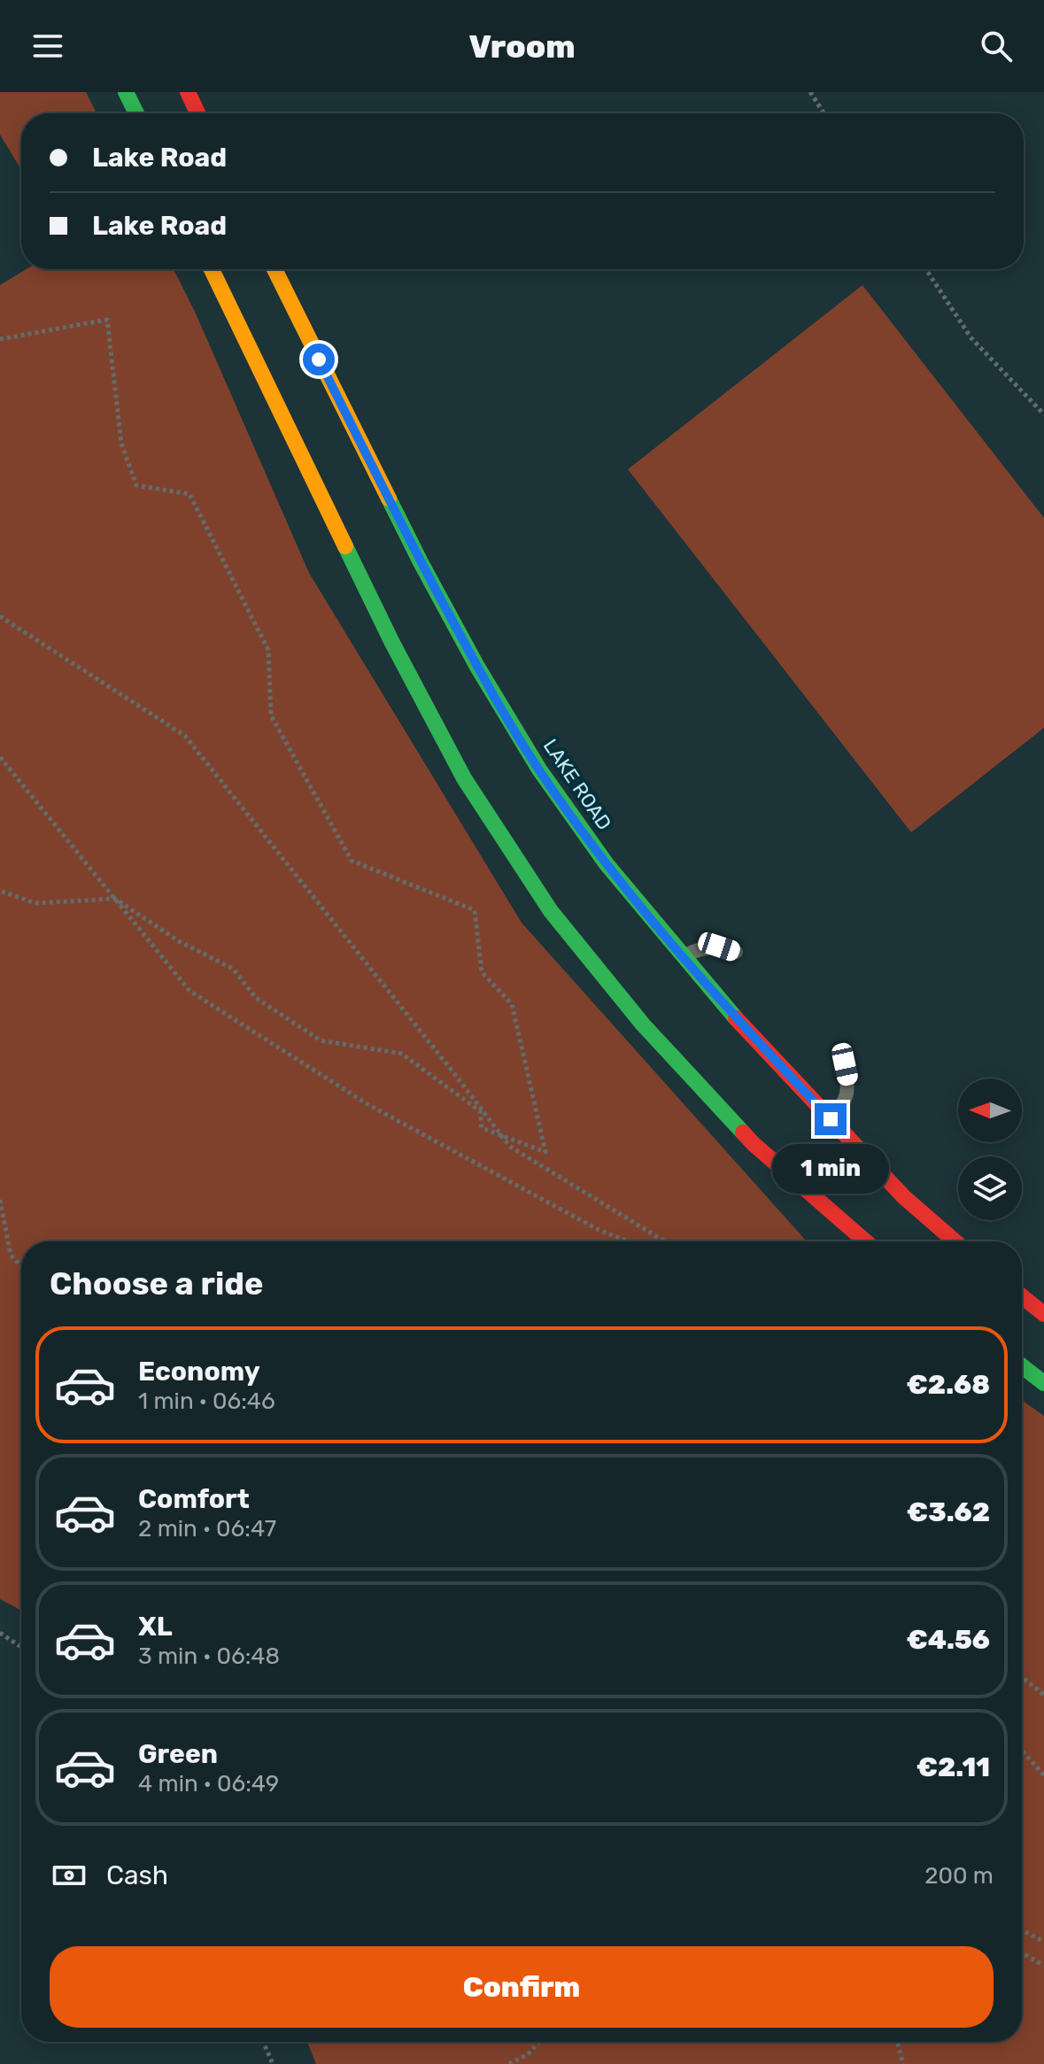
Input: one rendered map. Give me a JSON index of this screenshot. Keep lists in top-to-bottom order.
{
  "streets": {
    "highway": ["LAKE ROAD"]
  },
  "north": "left",
  "page": {
    "header": "Vroom",
    "banner": ["Lake Road", "Lake Road"],
    "bubble": "1 min",
    "heading": "Choose a ride",
    "list": [
      {
        "name": "Economy",
        "note": "1 min · 06:46",
        "value": "€2.68"
      },
      {
        "name": "Comfort",
        "note": "2 min · 06:47",
        "value": "€3.62"
      },
      {
        "name": "XL",
        "note": "3 min · 06:48",
        "value": "€4.56"
      },
      {
        "name": "Green",
        "note": "4 min · 06:49",
        "value": "€2.11"
      }
    ],
    "pay": ["Cash", "200 m"],
    "buttons": "Confirm"
  }
}
